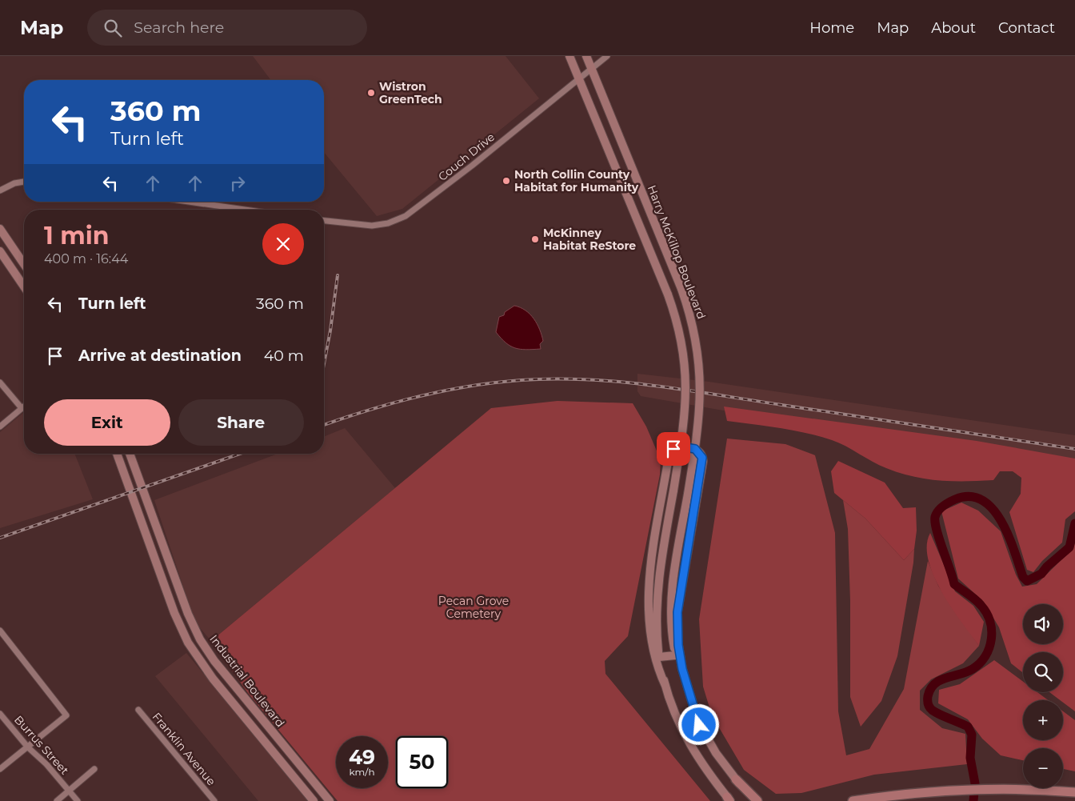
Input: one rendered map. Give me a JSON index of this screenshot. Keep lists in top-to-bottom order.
{
  "streets": {
    "main road": ["Harry McKillop Boulevard", "Industrial Boulevard"],
    "street": ["Couch Drive", "Burrus Street", "Franklin Avenue"]
  },
  "crossings": [
    ["Couch Drive", "Harry McKillop Boulevard"]
  ],
  "parks": ["Pecan Grove Cemetery"],
  "places": ["Wistron GreenTech", "North Collin County Habitat for Humanity", "McKinney Habitat ReStore"],
  "page": {
    "header": "Map",
    "search": "Search here",
    "nav": [
      "Home",
      "Map",
      "About",
      "Contact"
    ],
    "turn": ["360 m", "Turn left"],
    "heading": ["1 min", "400 m · 16:44"],
    "list": [
      {
        "name": "Turn left",
        "value": "360 m"
      },
      {
        "name": "Arrive at destination",
        "value": "40 m"
      }
    ],
    "buttons": ["Exit", "Share"],
    "map_buttons": ["+", "−"],
    "speed": "49 km/h",
    "limit": "50"
  }
}
